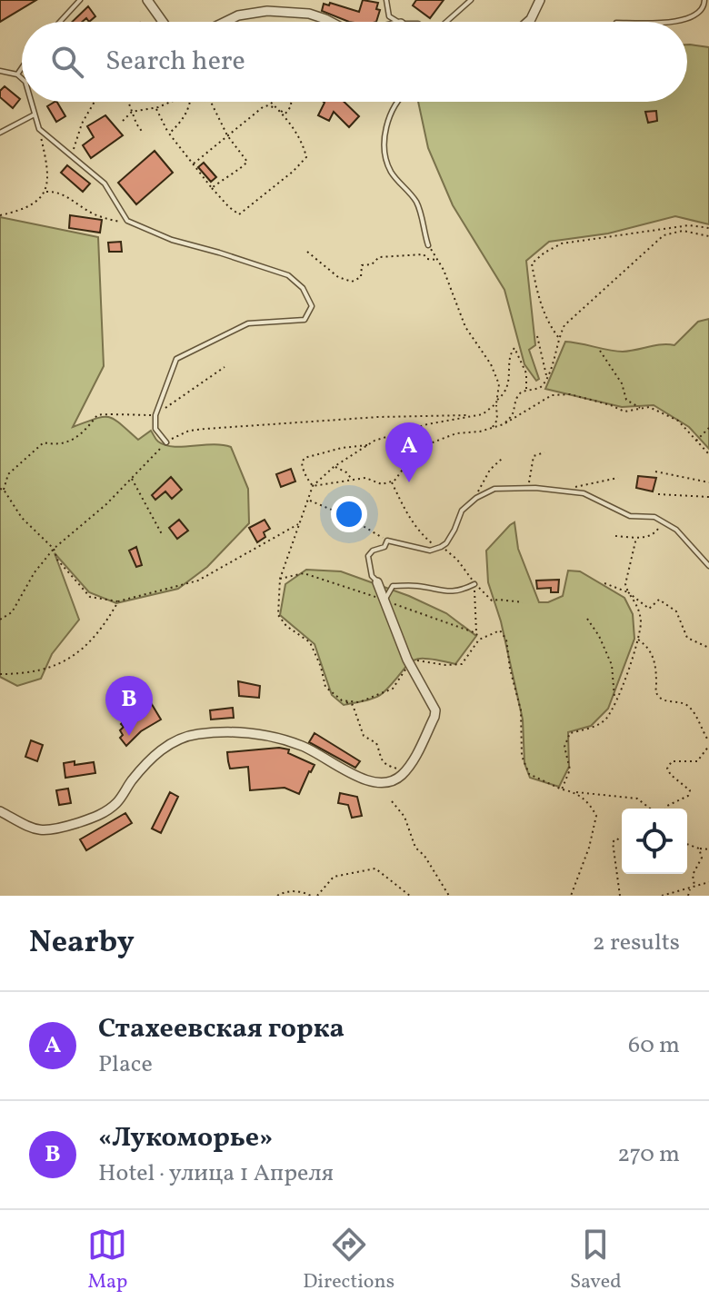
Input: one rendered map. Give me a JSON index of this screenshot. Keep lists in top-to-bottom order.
{
  "page": {
    "search": "Search here",
    "pins": ["A", "B"],
    "heading": ["Nearby", "2 results"],
    "list": [
      {
        "mark": "A",
        "name": "Стахеевская горка",
        "note": "Place",
        "value": "60 m"
      },
      {
        "mark": "B",
        "name": "«Лукоморье»",
        "note": "Hotel · улица 1 Апреля",
        "value": "270 m"
      }
    ],
    "nav": ["Map", "Directions", "Saved"]
  }
}
